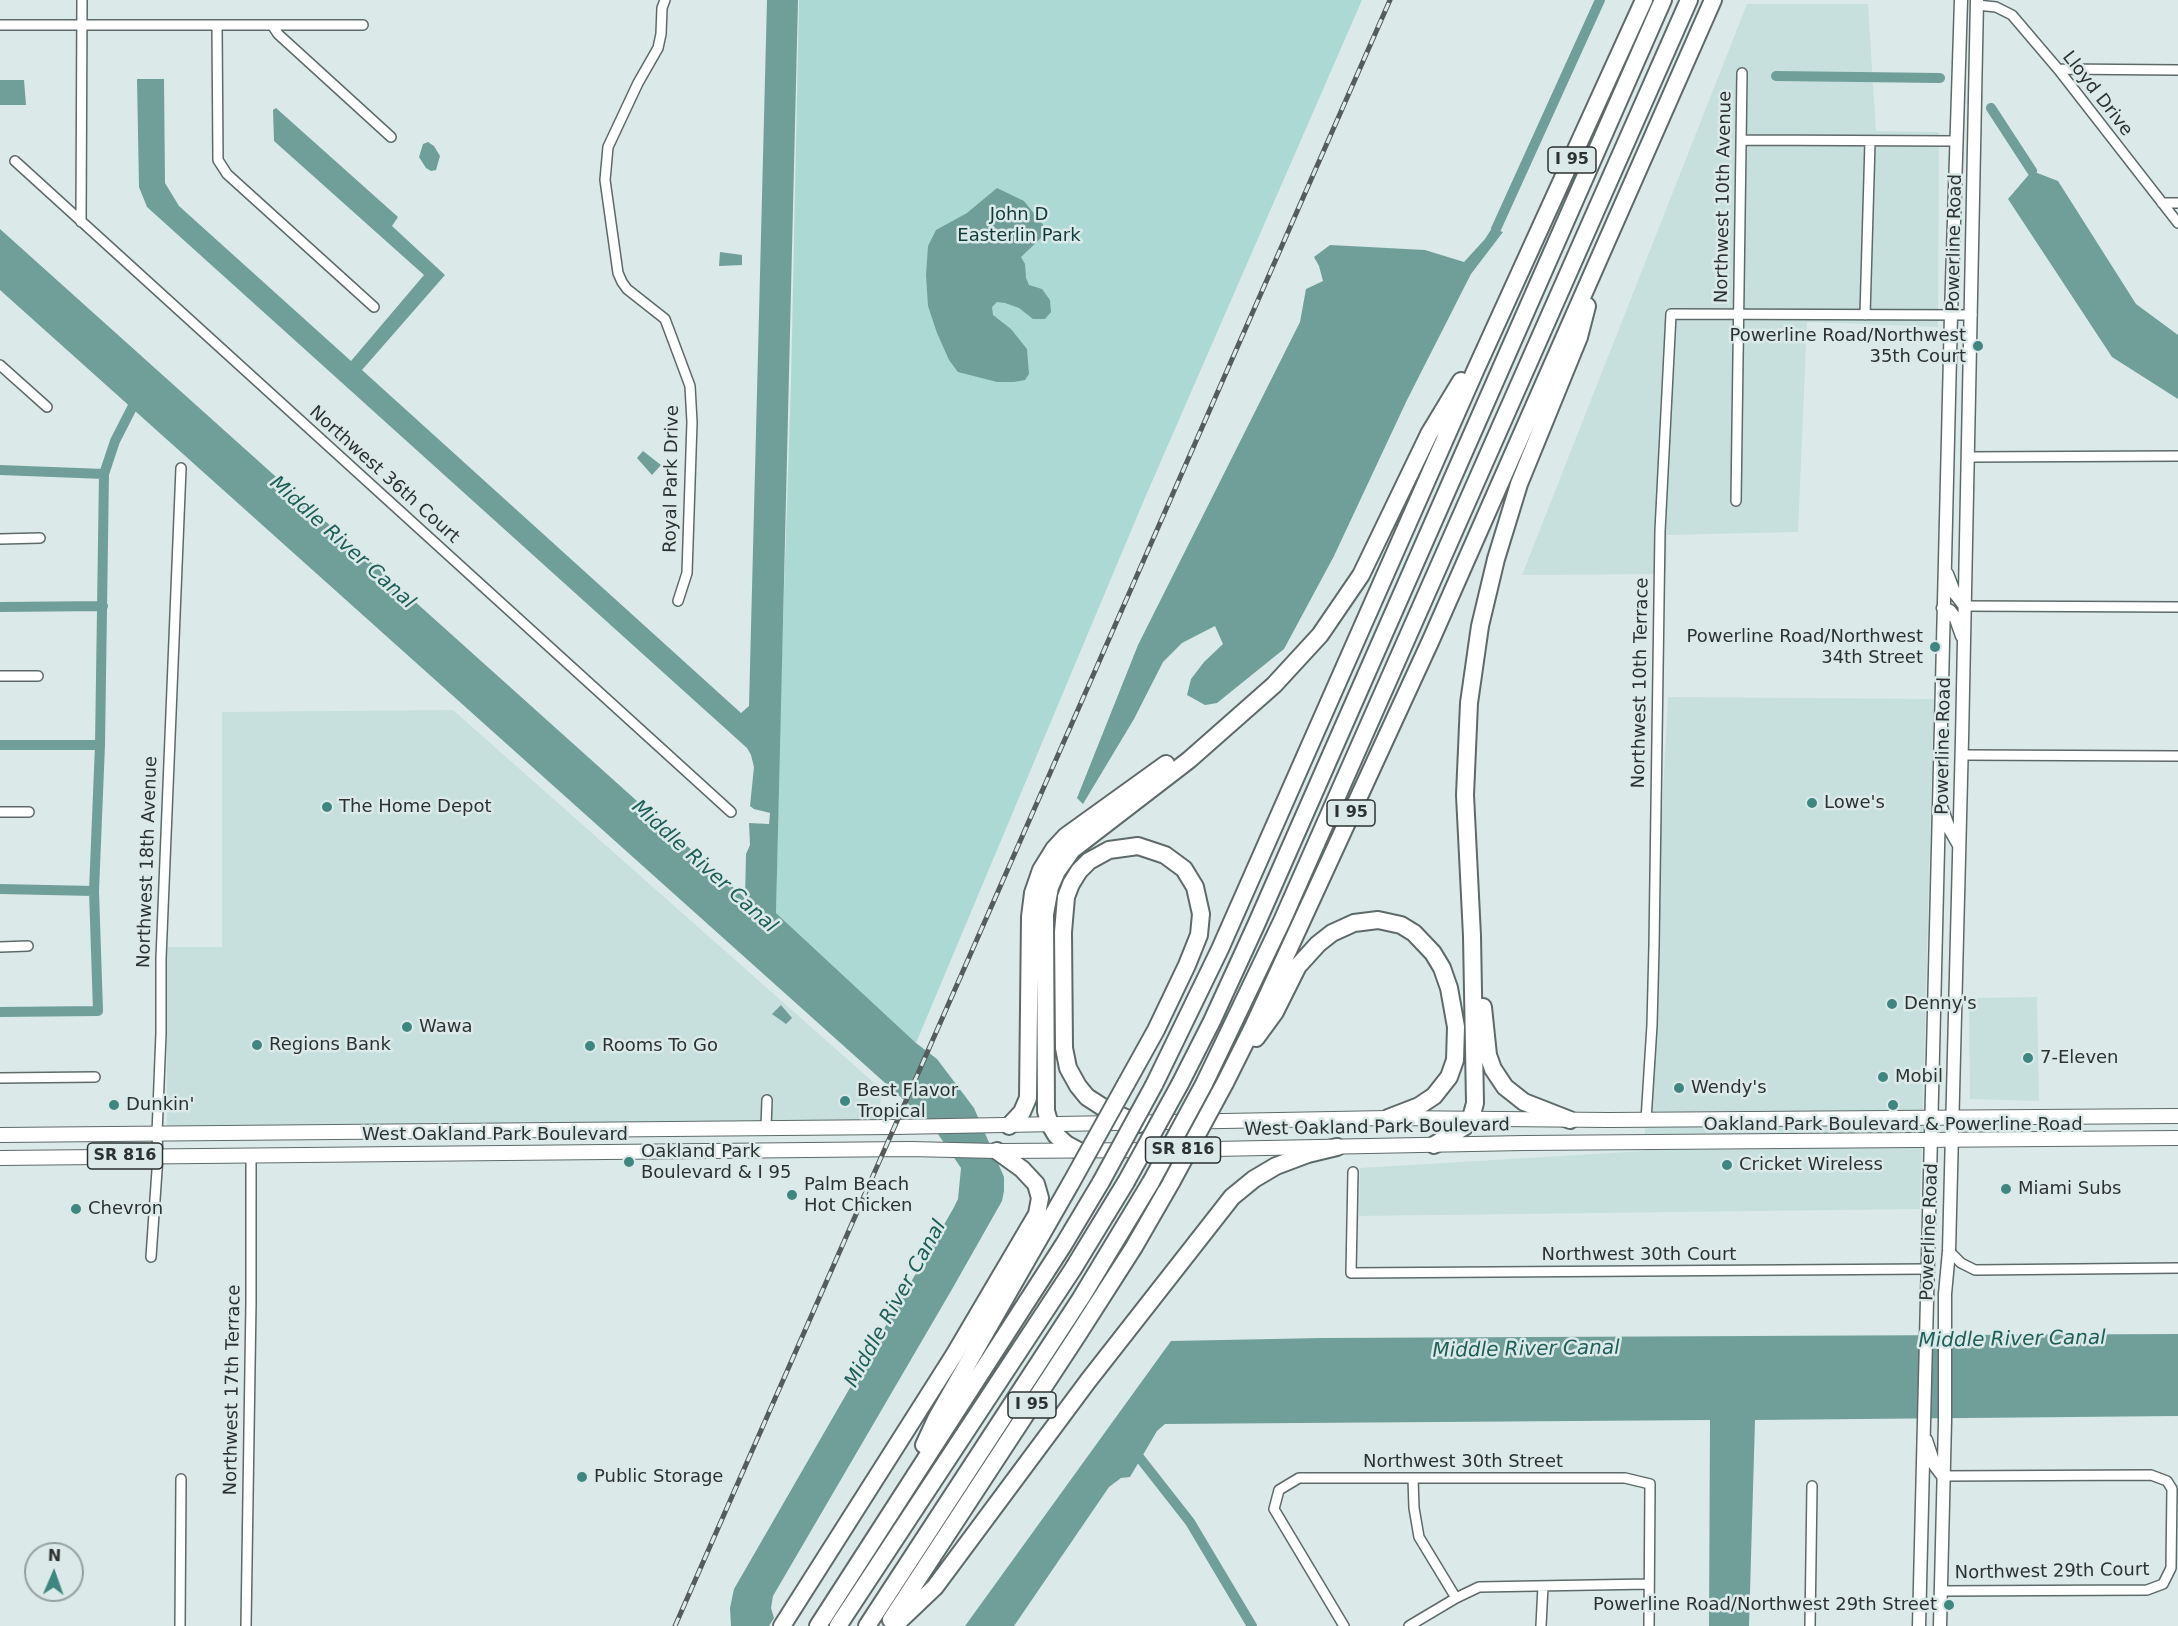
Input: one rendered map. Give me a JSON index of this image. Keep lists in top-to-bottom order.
{
  "streets": {
    "highway": ["I 95"],
    "main road": ["Powerline Road", "West Oakland Park Boulevard", "SR 816"],
    "street": [
      "Lloyd Drive",
      "Northwest 10th Avenue",
      "Northwest 36th Court",
      "Royal Park Drive",
      "Northwest 10th Terrace",
      "Northwest 18th Avenue",
      "Northwest 30th Court",
      "Northwest 17th Terrace",
      "Northwest 30th Street",
      "Northwest 29th Court"
    ]
  },
  "crossings": [
    ["Lloyd Drive", "Powerline Road"],
    ["Northwest 10th Avenue", "Northwest 10th Terrace"],
    ["Powerline Road", "West Oakland Park Boulevard"],
    ["Powerline Road", "Northwest 30th Court"],
    ["Powerline Road", "Northwest 29th Court"],
    ["Northwest 10th Terrace", "West Oakland Park Boulevard"],
    ["Northwest 18th Avenue", "West Oakland Park Boulevard"],
    ["West Oakland Park Boulevard", "Northwest 17th Terrace"]
  ],
  "water": ["Middle River Canal"],
  "parks": ["John D Easterlin Park"],
  "places": [
    "Powerline Road/Northwest 35th Court",
    "Powerline Road/Northwest 34th Street",
    "Lowe's",
    "The Home Depot",
    "Denny's",
    "Wawa",
    "Regions Bank",
    "Rooms To Go",
    "7-Eleven",
    "Mobil",
    "Wendy's",
    "Best Flavor Tropical",
    "Dunkin'",
    "Oakland Park Boulevard & Powerline Road",
    "Oakland Park Boulevard & I 95",
    "Cricket Wireless",
    "Miami Subs",
    "Palm Beach Hot Chicken",
    "Chevron",
    "Public Storage",
    "Powerline Road/Northwest 29th Street"
  ],
  "north": "top"
}
